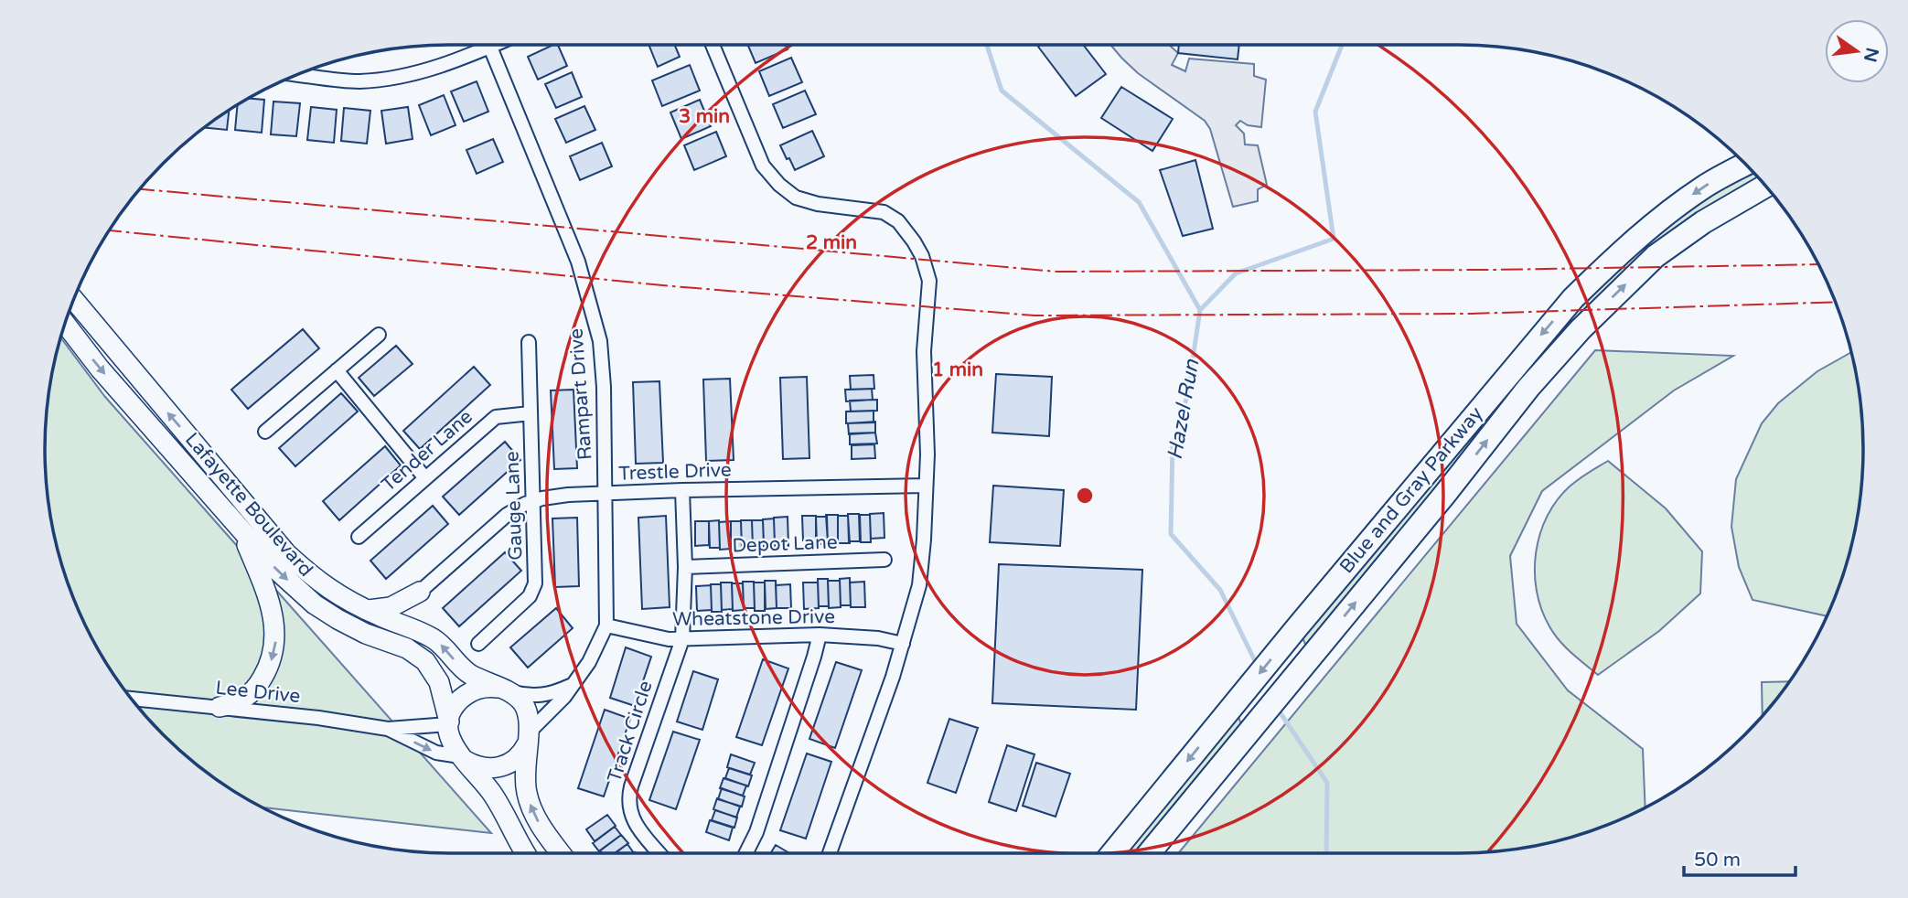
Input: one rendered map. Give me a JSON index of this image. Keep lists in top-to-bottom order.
{
  "streets": {
    "highway": ["Blue and Gray Parkway"],
    "main road": ["Lafayette Boulevard"],
    "street": [
      "Rampart Drive",
      "Tender Lane",
      "Trestle Drive",
      "Gauge Lane",
      "Depot Lane",
      "Wheatstone Drive",
      "Lee Drive",
      "Track Circle"
    ]
  },
  "crossings": [
    ["Rampart Drive", "Trestle Drive"],
    ["Rampart Drive", "Lafayette Boulevard"],
    ["Rampart Drive", "Gauge Lane"],
    ["Rampart Drive", "Wheatstone Drive"],
    ["Tender Lane", "Gauge Lane"],
    ["Trestle Drive", "Lafayette Boulevard"],
    ["Trestle Drive", "Gauge Lane"],
    ["Trestle Drive", "Wheatstone Drive"],
    ["Trestle Drive", "Track Circle"],
    ["Lafayette Boulevard", "Gauge Lane"],
    ["Lafayette Boulevard", "Wheatstone Drive"],
    ["Gauge Lane", "Wheatstone Drive"],
    ["Depot Lane", "Track Circle"],
    ["Wheatstone Drive", "Track Circle"]
  ],
  "water": ["Hazel Run"],
  "scale_bar": "50 m",
  "north": "right",
  "rings": ["3 min", "2 min", "1 min"]
}
